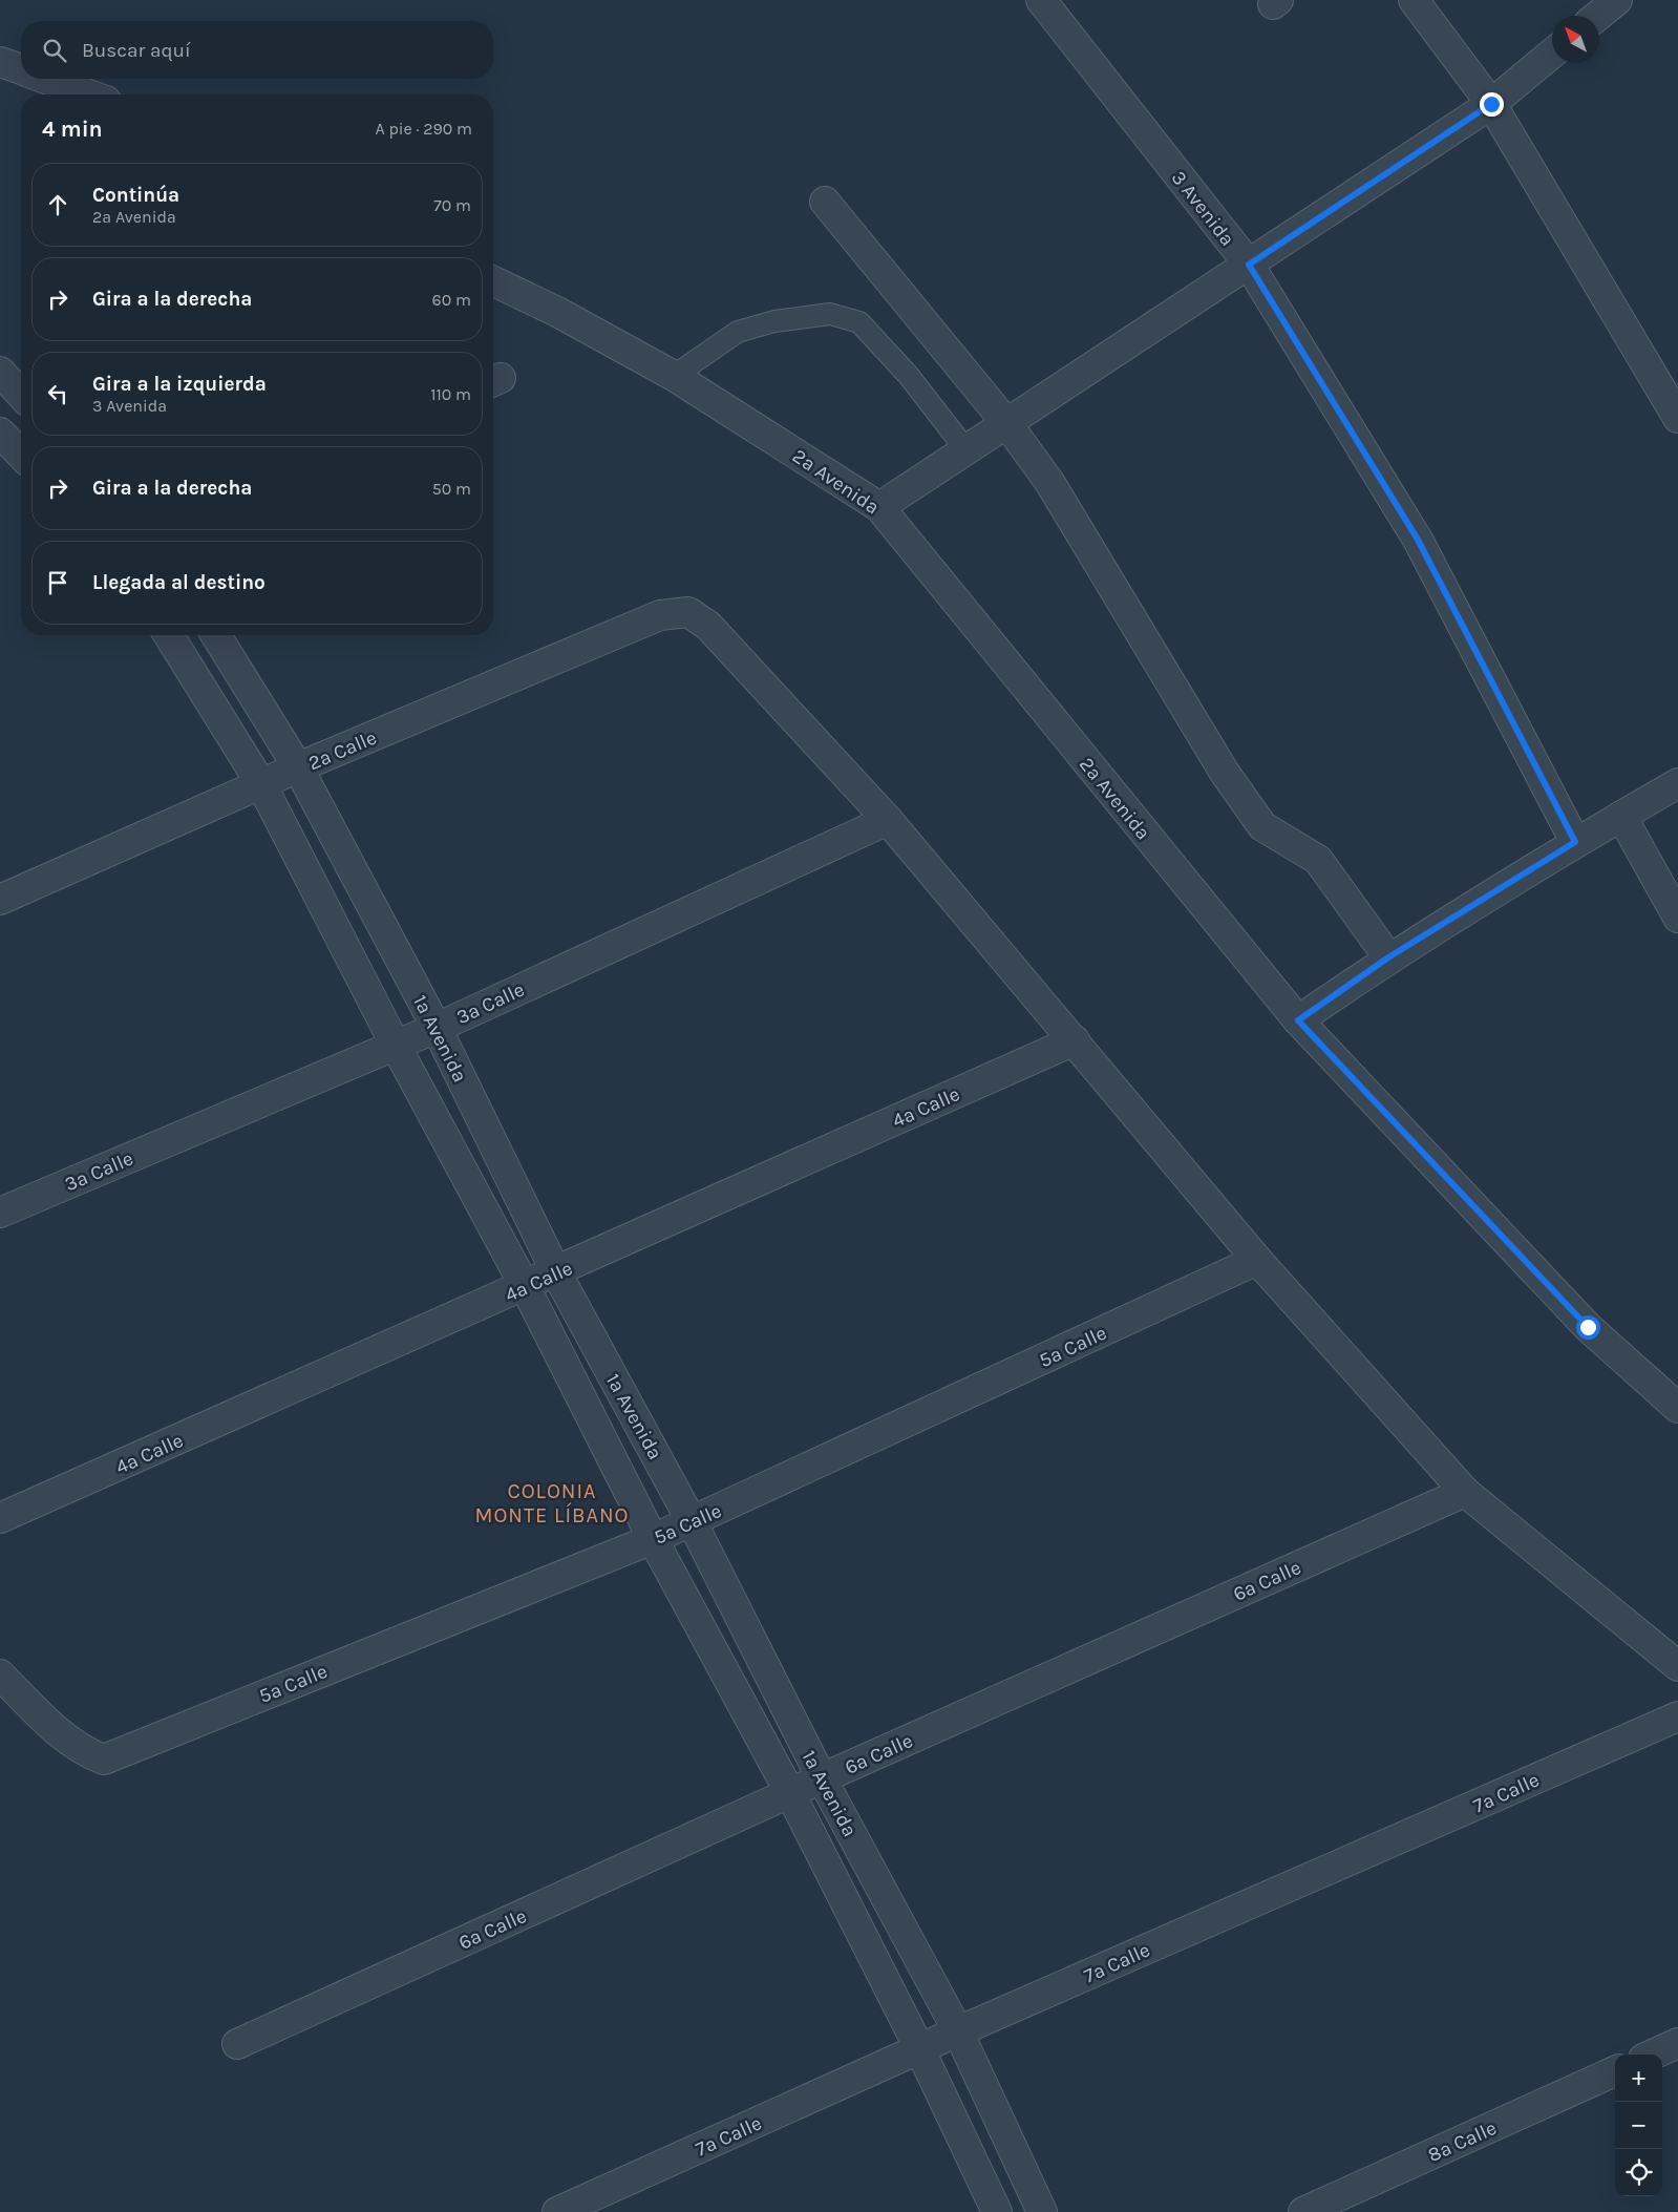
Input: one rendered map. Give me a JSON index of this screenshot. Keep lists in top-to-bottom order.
{
  "streets": {
    "street": [
      "3 Avenida",
      "2a Avenida",
      "2a Calle",
      "3a Calle",
      "1a Avenida",
      "4a Calle",
      "5a Calle",
      "6a Calle",
      "7a Calle",
      "8a Calle"
    ]
  },
  "crossings": [
    ["2a Calle", "3a Calle"],
    ["2a Calle", "1a Avenida"],
    ["3a Calle", "1a Avenida"],
    ["1a Avenida", "4a Calle"],
    ["1a Avenida", "5a Calle"],
    ["1a Avenida", "6a Calle"],
    ["1a Avenida", "7a Calle"]
  ],
  "districts": ["COLONIA MONTE LÍBANO"],
  "north": "top left",
  "page": {
    "search": "Buscar aquí",
    "heading": ["4 min", "A pie · 290 m"],
    "list": [
      ["Continúa", "2a Avenida", "70 m"],
      ["Gira a la derecha", "60 m"],
      ["Gira a la izquierda", "3 Avenida", "110 m"],
      ["Gira a la derecha", "50 m"],
      "Llegada al destino"
    ],
    "map_buttons": ["+", "−"]
  }
}
